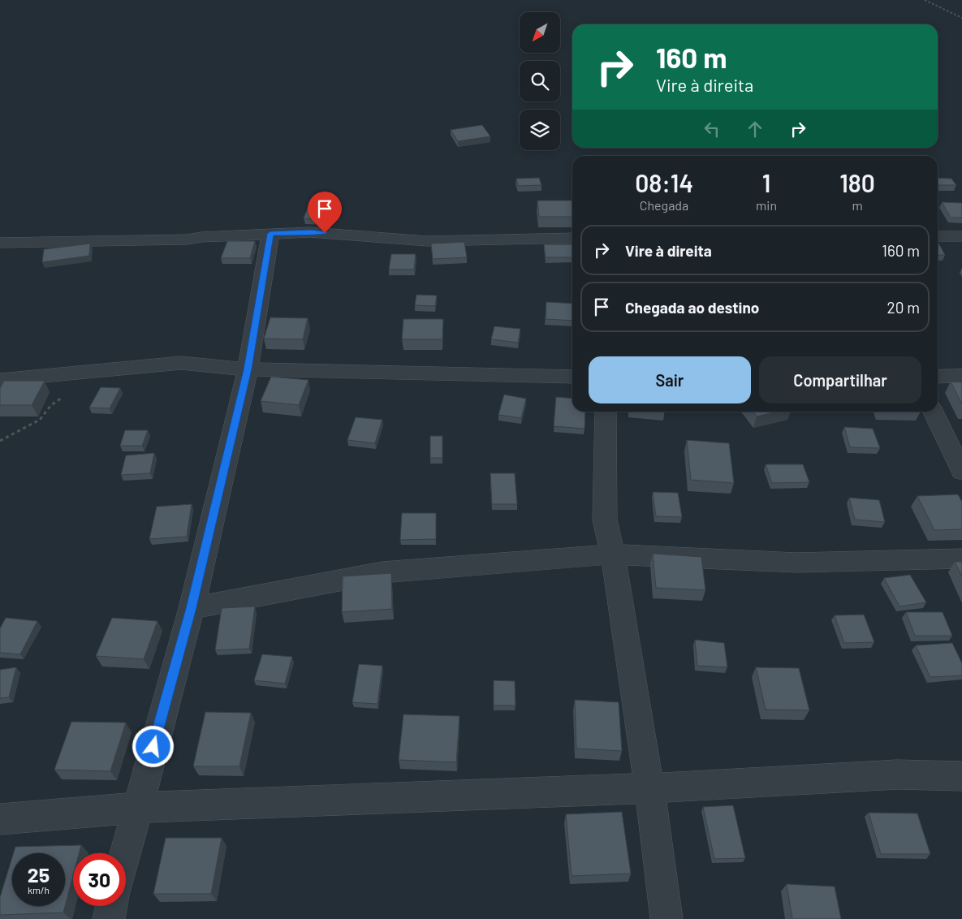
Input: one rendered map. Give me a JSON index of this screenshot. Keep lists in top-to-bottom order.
{
  "north": "bottom left",
  "page": {
    "turn": ["160 m", "Vire à direita"],
    "eta": [
      "08:14",
      "Chegada",
      "1",
      "min",
      "180",
      "m"
    ],
    "list": [
      {
        "name": "Vire à direita",
        "value": "160 m"
      },
      {
        "name": "Chegada ao destino",
        "value": "20 m"
      }
    ],
    "buttons": ["Sair", "Compartilhar"],
    "speed": "25 km/h",
    "limit": "30"
  }
}
